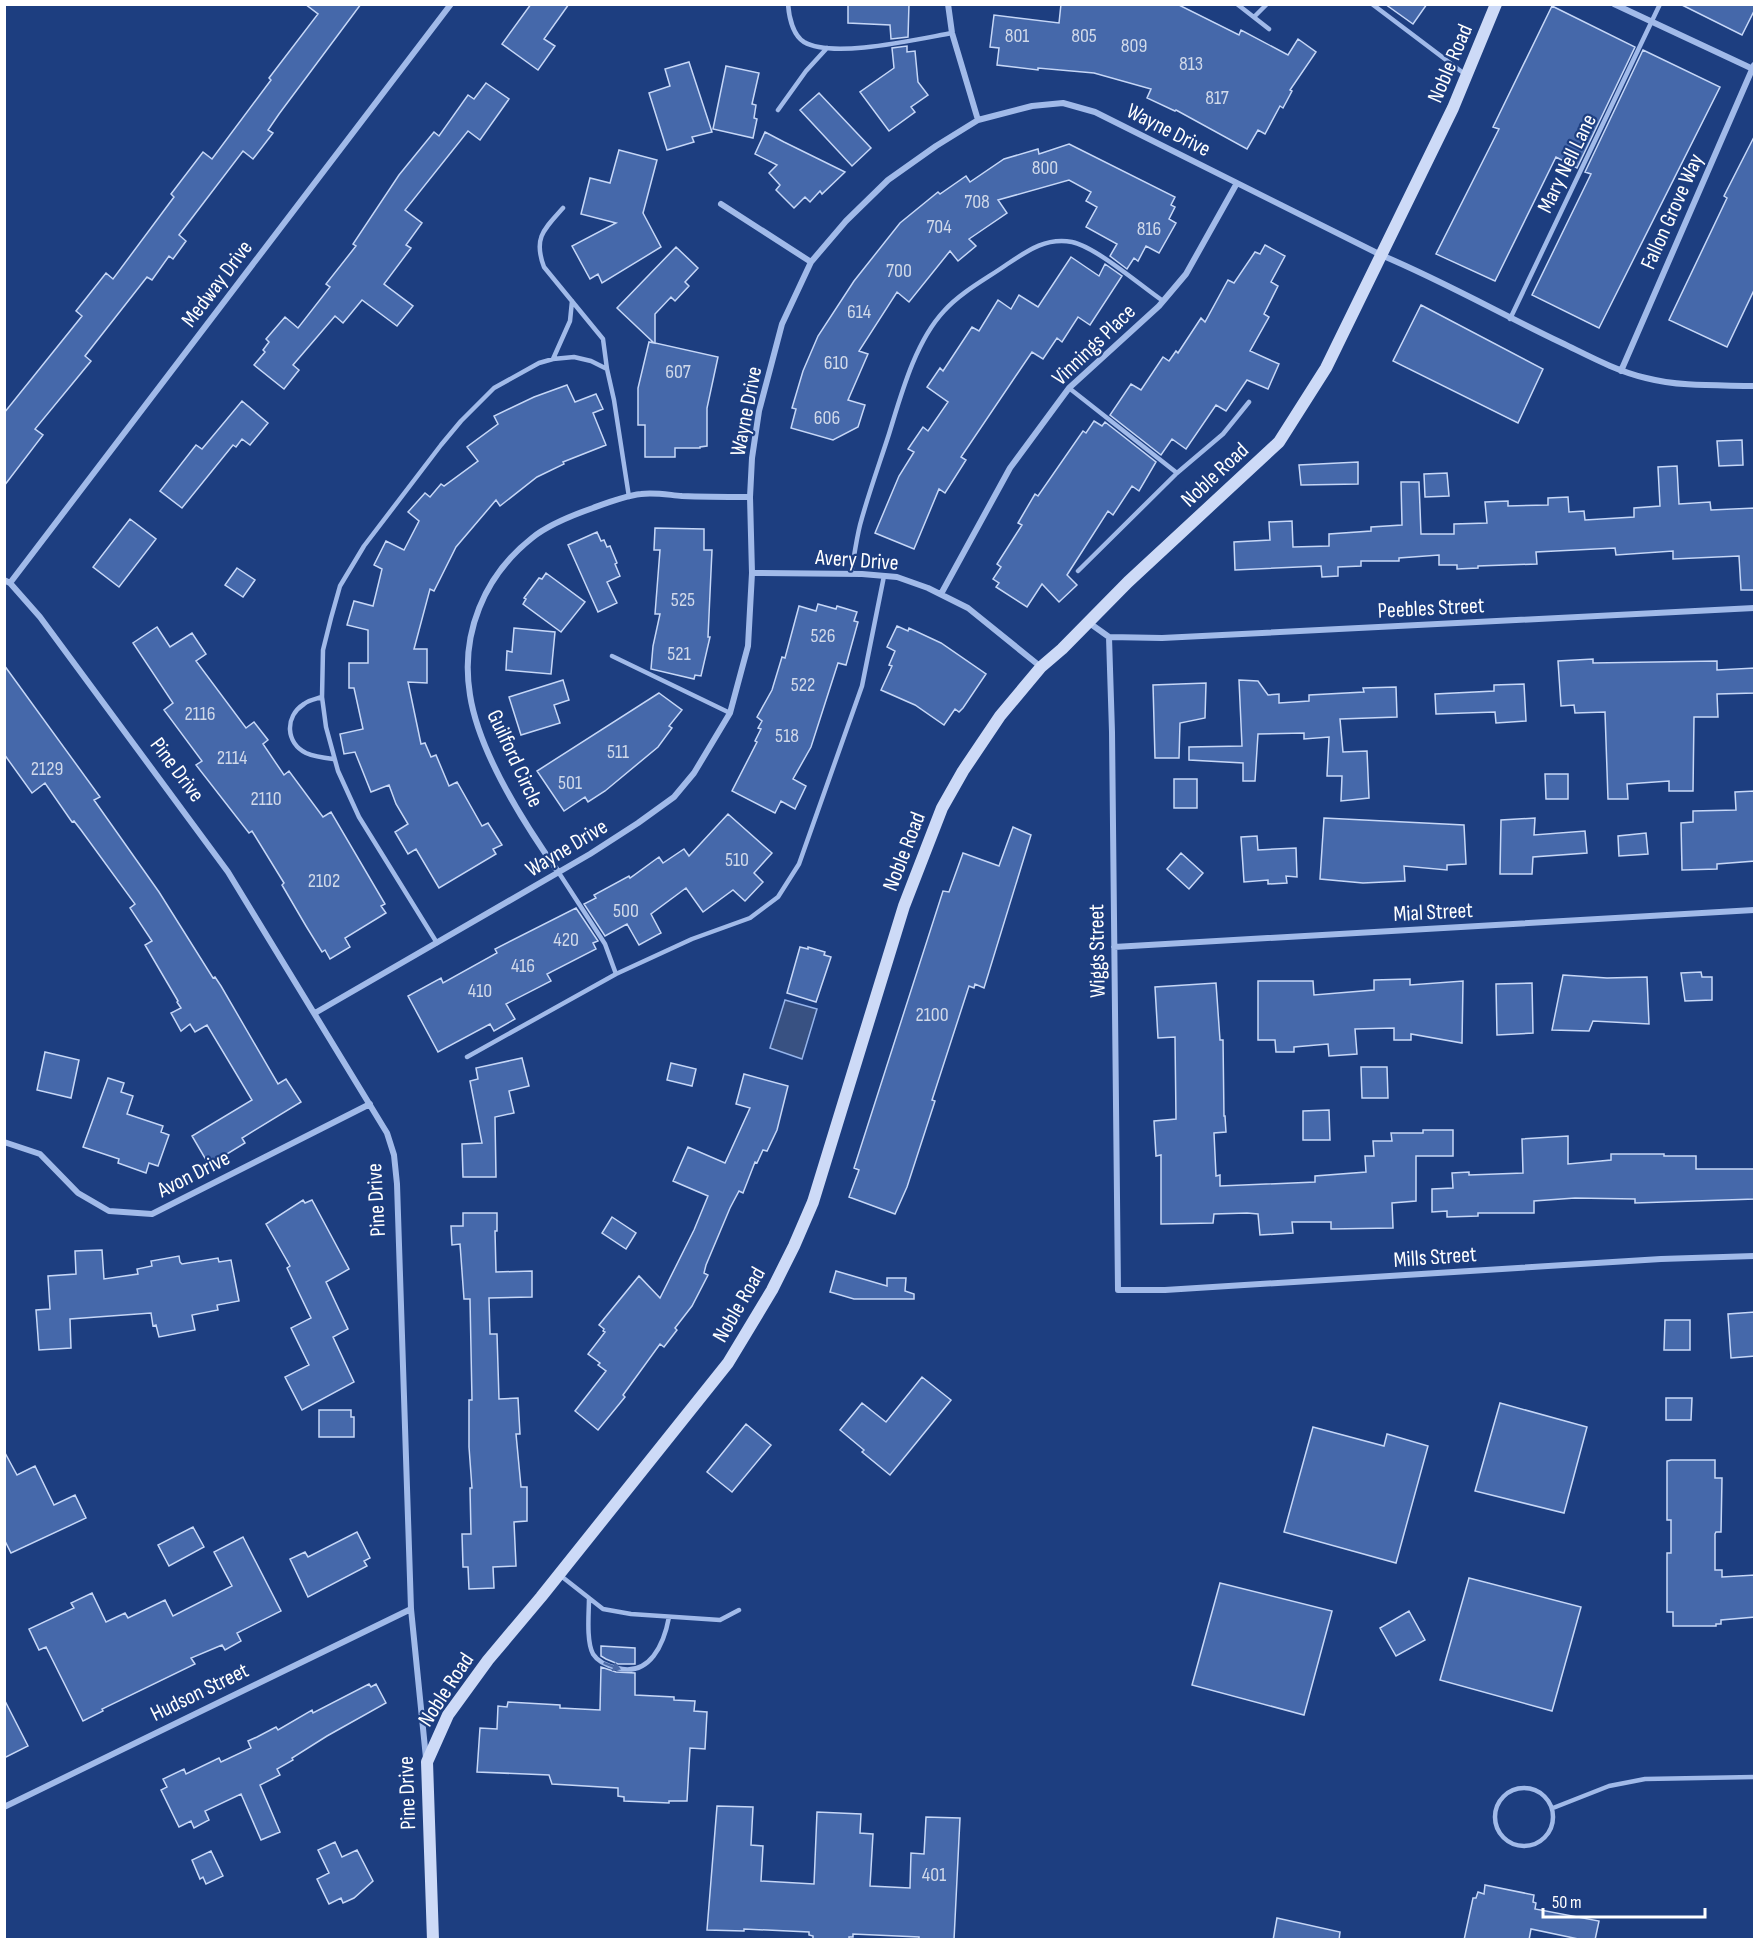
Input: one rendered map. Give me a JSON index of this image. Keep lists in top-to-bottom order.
{
  "streets": {
    "street": [
      "Noble Road",
      "Wayne Drive",
      "Fallon Grove Way",
      "Medway Drive",
      "Vinnings Place",
      "Avery Drive",
      "Peebles Street",
      "Guilford Circle",
      "Pine Drive",
      "Mial Street",
      "Wiggs Street",
      "Avon Drive",
      "Mills Street",
      "Hudson Street"
    ],
    "lane": ["Mary Nell Lane"]
  },
  "crossings": [
    ["Noble Road", "Wayne Drive"],
    ["Noble Road", "Avery Drive"],
    ["Noble Road", "Pine Drive"],
    ["Wayne Drive", "Vinnings Place"],
    ["Wayne Drive", "Avery Drive"],
    ["Wayne Drive", "Guilford Circle"],
    ["Wayne Drive", "Pine Drive"],
    ["Medway Drive", "Pine Drive"],
    ["Vinnings Place", "Avery Drive"],
    ["Peebles Street", "Wiggs Street"],
    ["Pine Drive", "Avon Drive"],
    ["Pine Drive", "Hudson Street"],
    ["Mial Street", "Wiggs Street"],
    ["Wiggs Street", "Mills Street"]
  ],
  "house_numbers": [
    "801",
    "805",
    "809",
    "813",
    "817",
    "800",
    "708",
    "704",
    "816",
    "700",
    "614",
    "610",
    "607",
    "606",
    "525",
    "526",
    "521",
    "522",
    "2116",
    "518",
    "511",
    "2114",
    "2129",
    "501",
    "2110",
    "510",
    "2102",
    "500",
    "420",
    "416",
    "410",
    "2100",
    "401"
  ],
  "scale_bar": "50 m"
}
